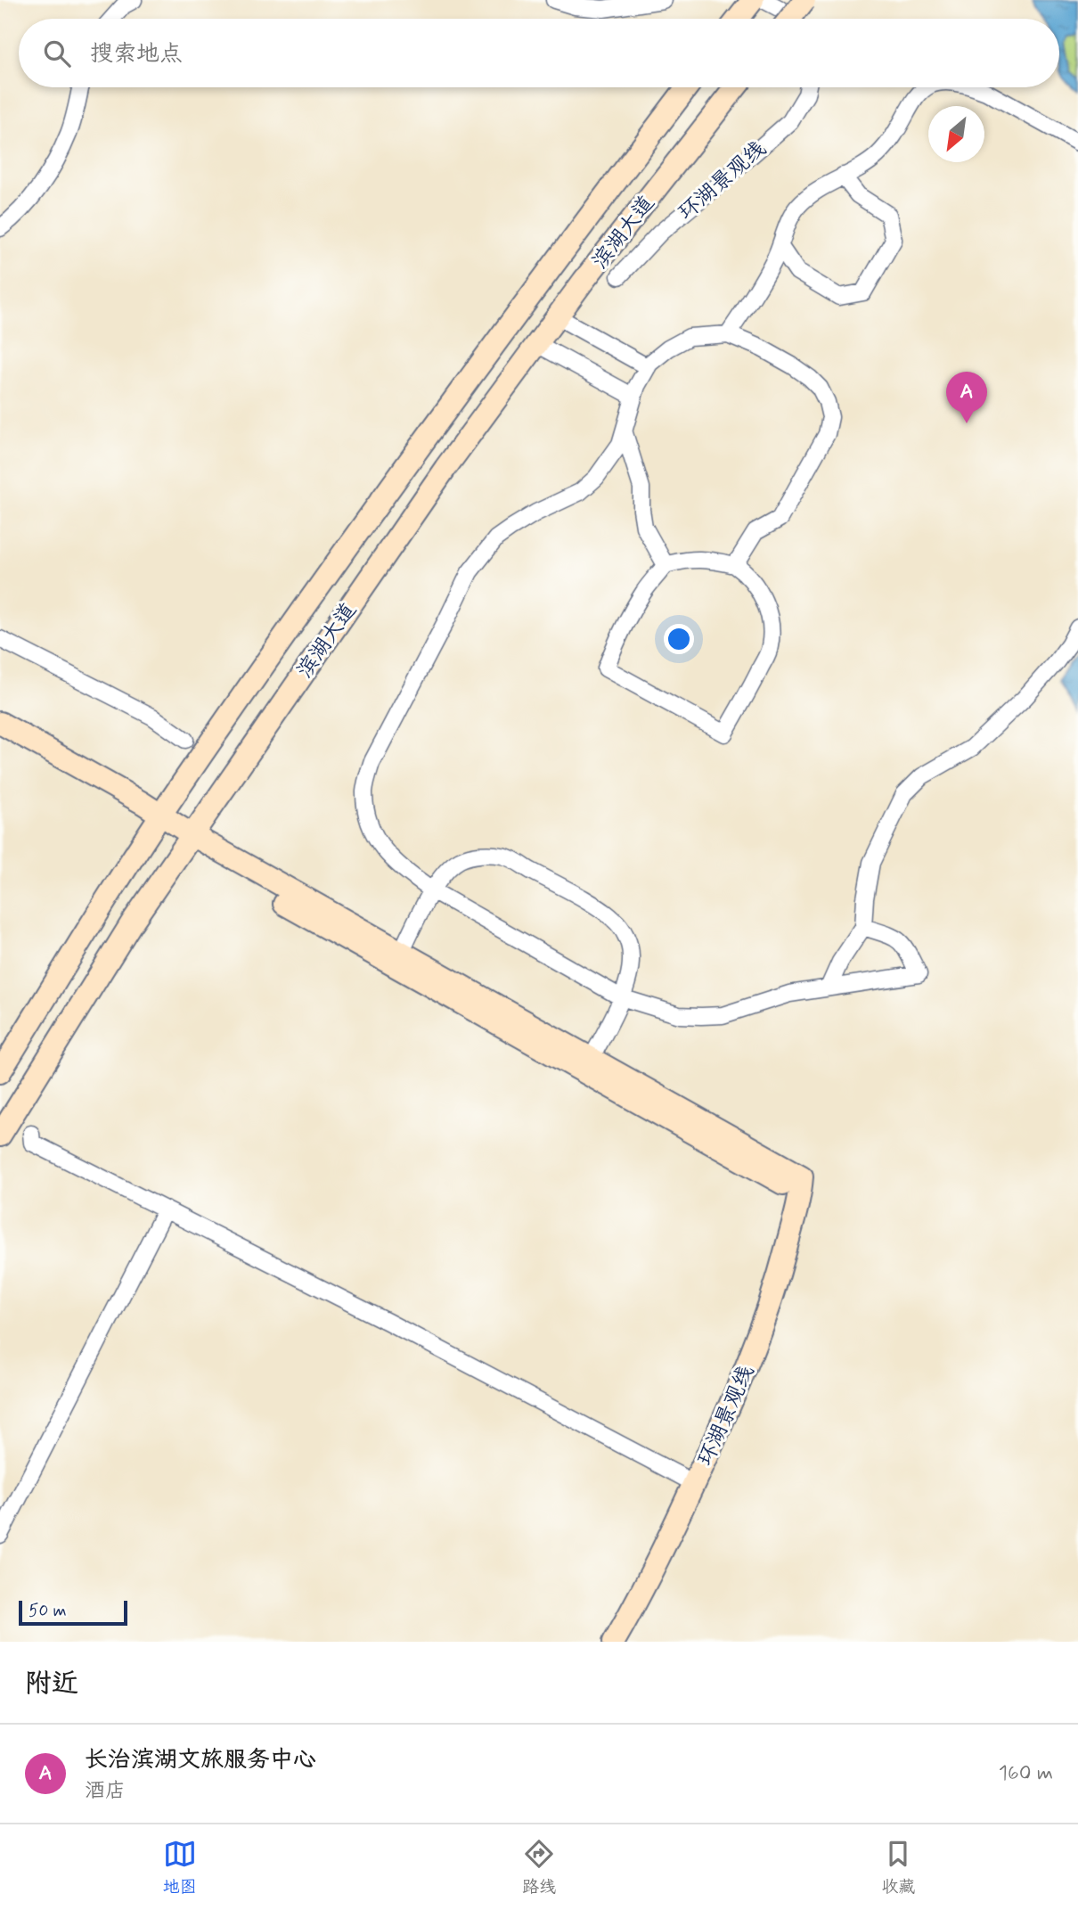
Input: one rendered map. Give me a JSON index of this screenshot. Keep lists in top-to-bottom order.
{
  "streets": {
    "main road": ["环湖景观线", "滨湖大道"]
  },
  "scale_bar": "50 m",
  "north": "bottom left",
  "page": {
    "search": "搜索地点",
    "pins": "A",
    "scale": "50 m",
    "heading": "附近",
    "list": [
      {
        "mark": "A",
        "name": "长治滨湖文旅服务中心",
        "note": "酒店",
        "value": "160 m"
      }
    ],
    "nav": ["地图", "路线", "收藏"]
  }
}
